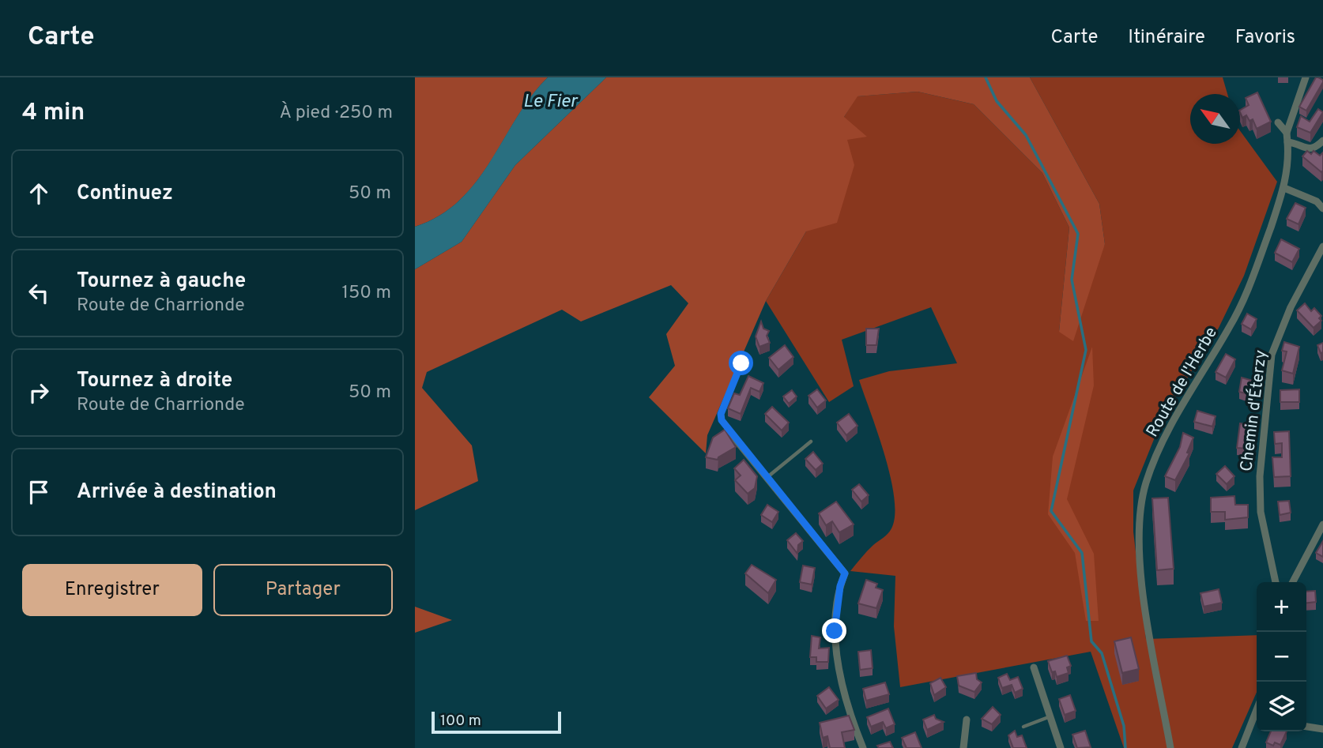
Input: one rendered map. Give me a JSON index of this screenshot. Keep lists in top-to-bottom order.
{
  "streets": {
    "street": ["Route de l'Herbe", "Chemin d'Éterzy"]
  },
  "water": ["Le Fier"],
  "scale_bar": "100 m",
  "north": "top left",
  "page": {
    "header": "Carte",
    "nav": ["Carte", "Itinéraire", "Favoris"],
    "heading": ["4 min", "À pied · 250 m"],
    "list": [
      ["Continuez", "50 m"],
      ["Tournez à gauche", "Route de Charrionde", "150 m"],
      ["Tournez à droite", "Route de Charrionde", "50 m"],
      "Arrivée à destination"
    ],
    "buttons": ["Enregistrer", "Partager"],
    "map_buttons": ["+", "−"],
    "scale": "100 m"
  }
}
